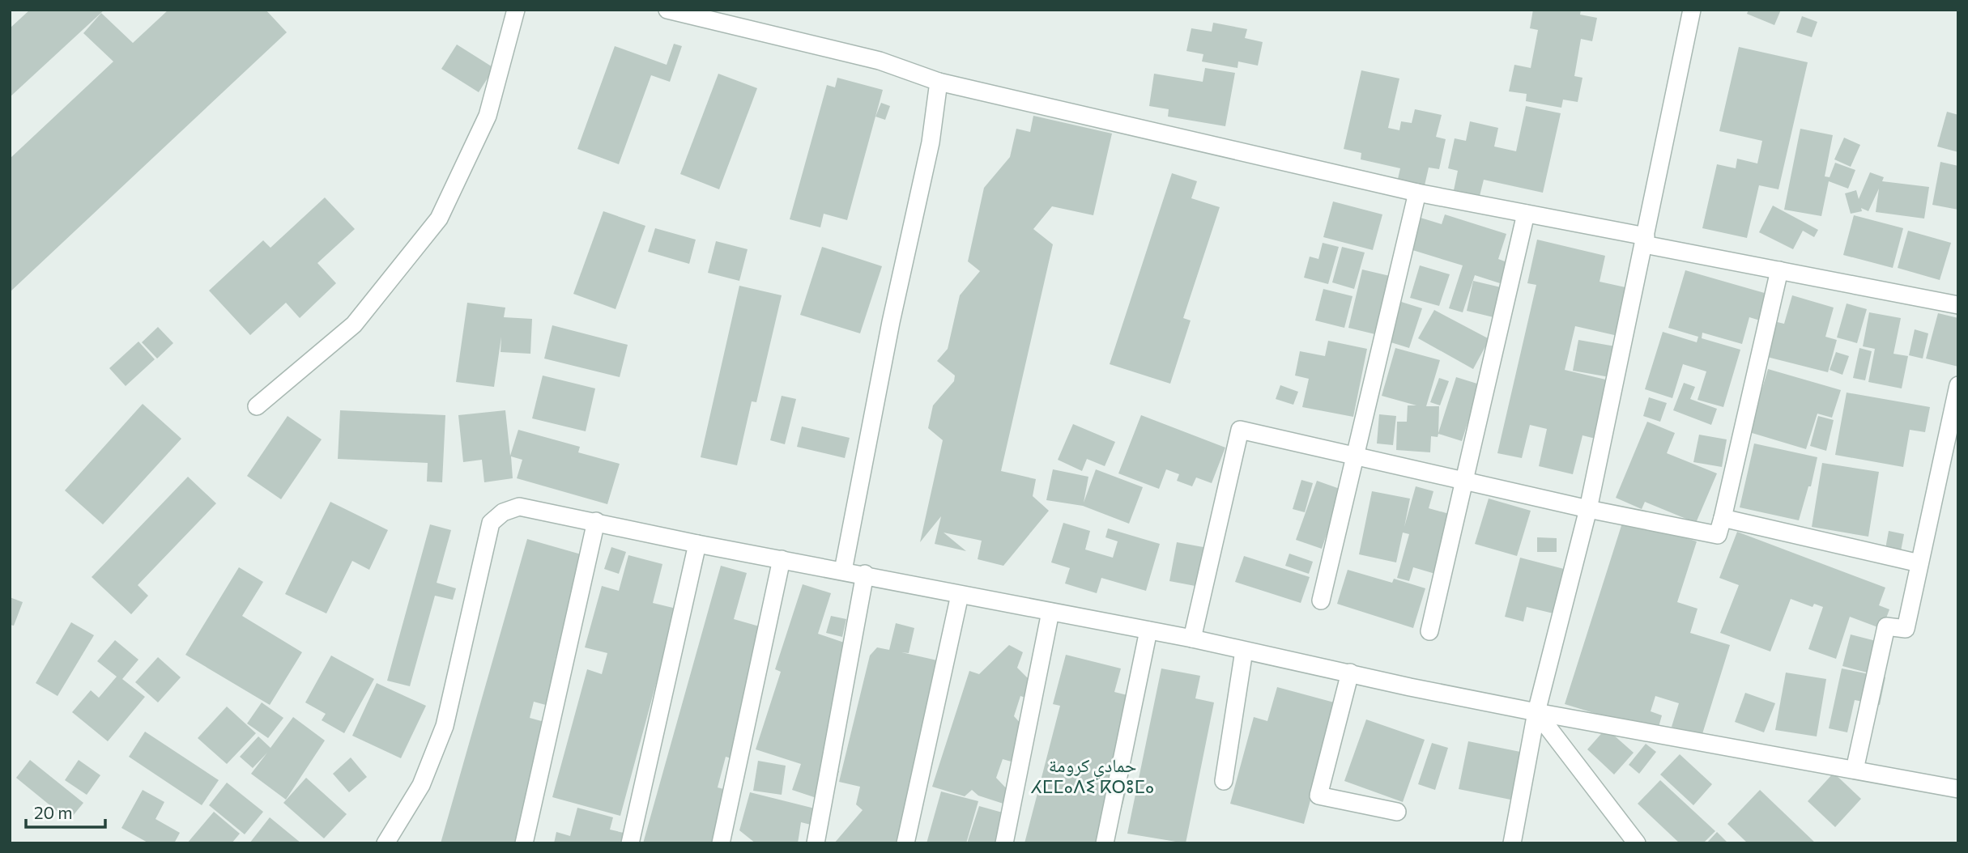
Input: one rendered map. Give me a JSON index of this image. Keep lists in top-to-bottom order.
{
  "districts": ["حمادي كرومة ⵃⵎⵎⴰⴷⵉ ⴽⵔⵓⵎⴰ"],
  "scale_bar": "20 m"
}
